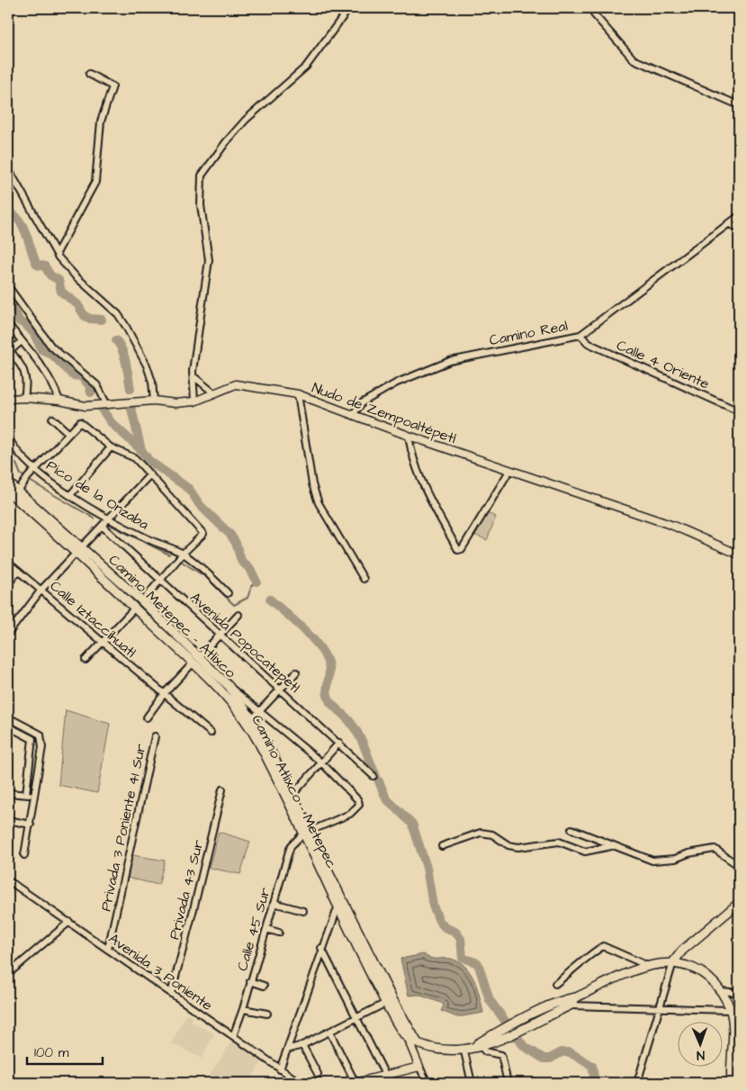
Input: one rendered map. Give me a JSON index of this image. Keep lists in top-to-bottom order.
{
  "streets": {
    "main road": ["Camino Metepec - Atlixco", "Camino Atlixco - Metepec"],
    "street": [
      "Camino Real",
      "Calle 4 Oriente",
      "Nudo de Zempoaltépetl",
      "Pico de la Onzaba",
      "Calle Iztaccíhuatl",
      "Avenida Popocatepetl",
      "Privada 3 Poniente 41 Sur",
      "Privada 43 Sur",
      "Calle 45 Sur",
      "Avenida 3 Poniente"
    ]
  },
  "crossings": [
    ["Camino Real", "Calle 4 Oriente"],
    ["Camino Real", "Nudo de Zempoaltépetl"],
    ["Camino Metepec - Atlixco", "Camino Atlixco - Metepec"],
    ["Camino Metepec - Atlixco", "Calle 45 Sur"],
    ["Camino Atlixco - Metepec", "Calle 45 Sur"],
    ["Privada 3 Poniente 41 Sur", "Avenida 3 Poniente"],
    ["Privada 43 Sur", "Avenida 3 Poniente"],
    ["Calle 45 Sur", "Avenida 3 Poniente"]
  ],
  "scale_bar": "100 m",
  "north": "bottom"
}
